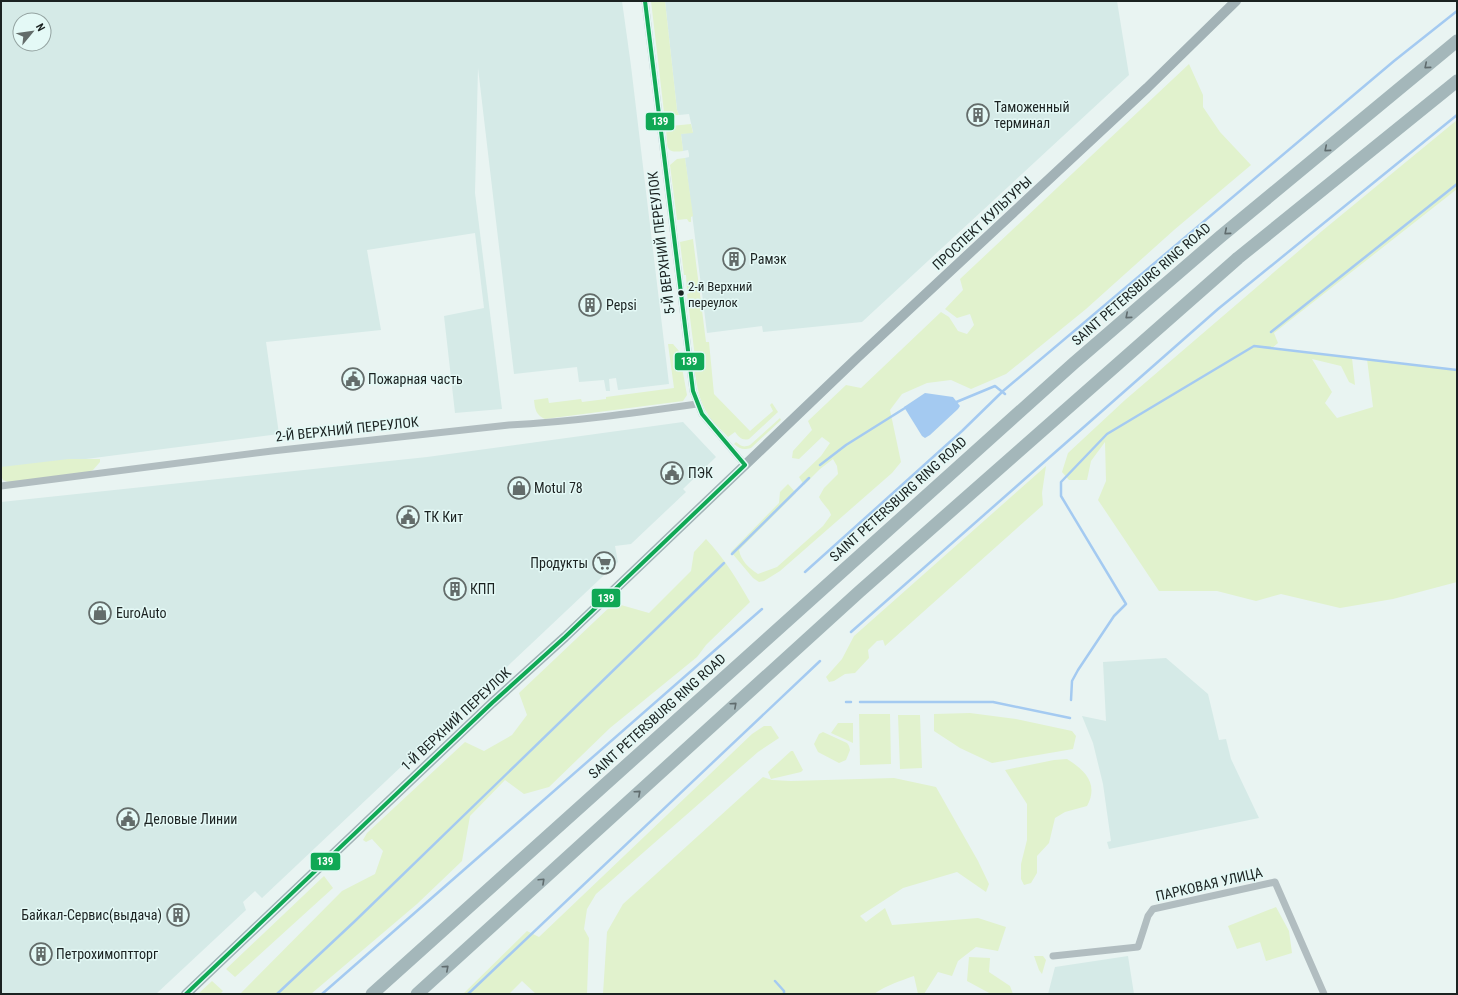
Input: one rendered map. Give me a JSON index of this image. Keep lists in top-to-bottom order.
{
  "streets": {
    "highway": ["SAINT PETERSBURG RING ROAD"],
    "street": [
      "ПРОСПЕКТ КУЛЬТУРЫ",
      "5-Й ВЕРХНИЙ ПЕРЕУЛОК",
      "2-Й ВЕРХНИЙ ПЕРЕУЛОК",
      "1-Й ВЕРХНИЙ ПЕРЕУЛОК",
      "ПАРКОВАЯ УЛИЦА"
    ]
  },
  "crossings": [
    ["ПРОСПЕКТ КУЛЬТУРЫ", "5-Й ВЕРХНИЙ ПЕРЕУЛОК"],
    ["ПРОСПЕКТ КУЛЬТУРЫ", "1-Й ВЕРХНИЙ ПЕРЕУЛОК"],
    ["5-Й ВЕРХНИЙ ПЕРЕУЛОК", "2-Й ВЕРХНИЙ ПЕРЕУЛОК"],
    ["5-Й ВЕРХНИЙ ПЕРЕУЛОК", "1-Й ВЕРХНИЙ ПЕРЕУЛОК"]
  ],
  "places": {
    "building": [
      "Таможенный терминал",
      "Рамэк",
      "Pepsi",
      "КПП",
      "Байкал-Сервис(выдача)",
      "Петрохимоптторг"
    ],
    "other": ["2-й Верхний переулок"],
    "public building": [
      "Пожарная часть",
      "ПЭК",
      "ТК Кит",
      "Деловые Линии"
    ],
    "shop": ["Motul 78", "EuroAuto"],
    "supermarket": ["Продукты"]
  },
  "lines": ["transit line 139"],
  "north": "top right"
}
